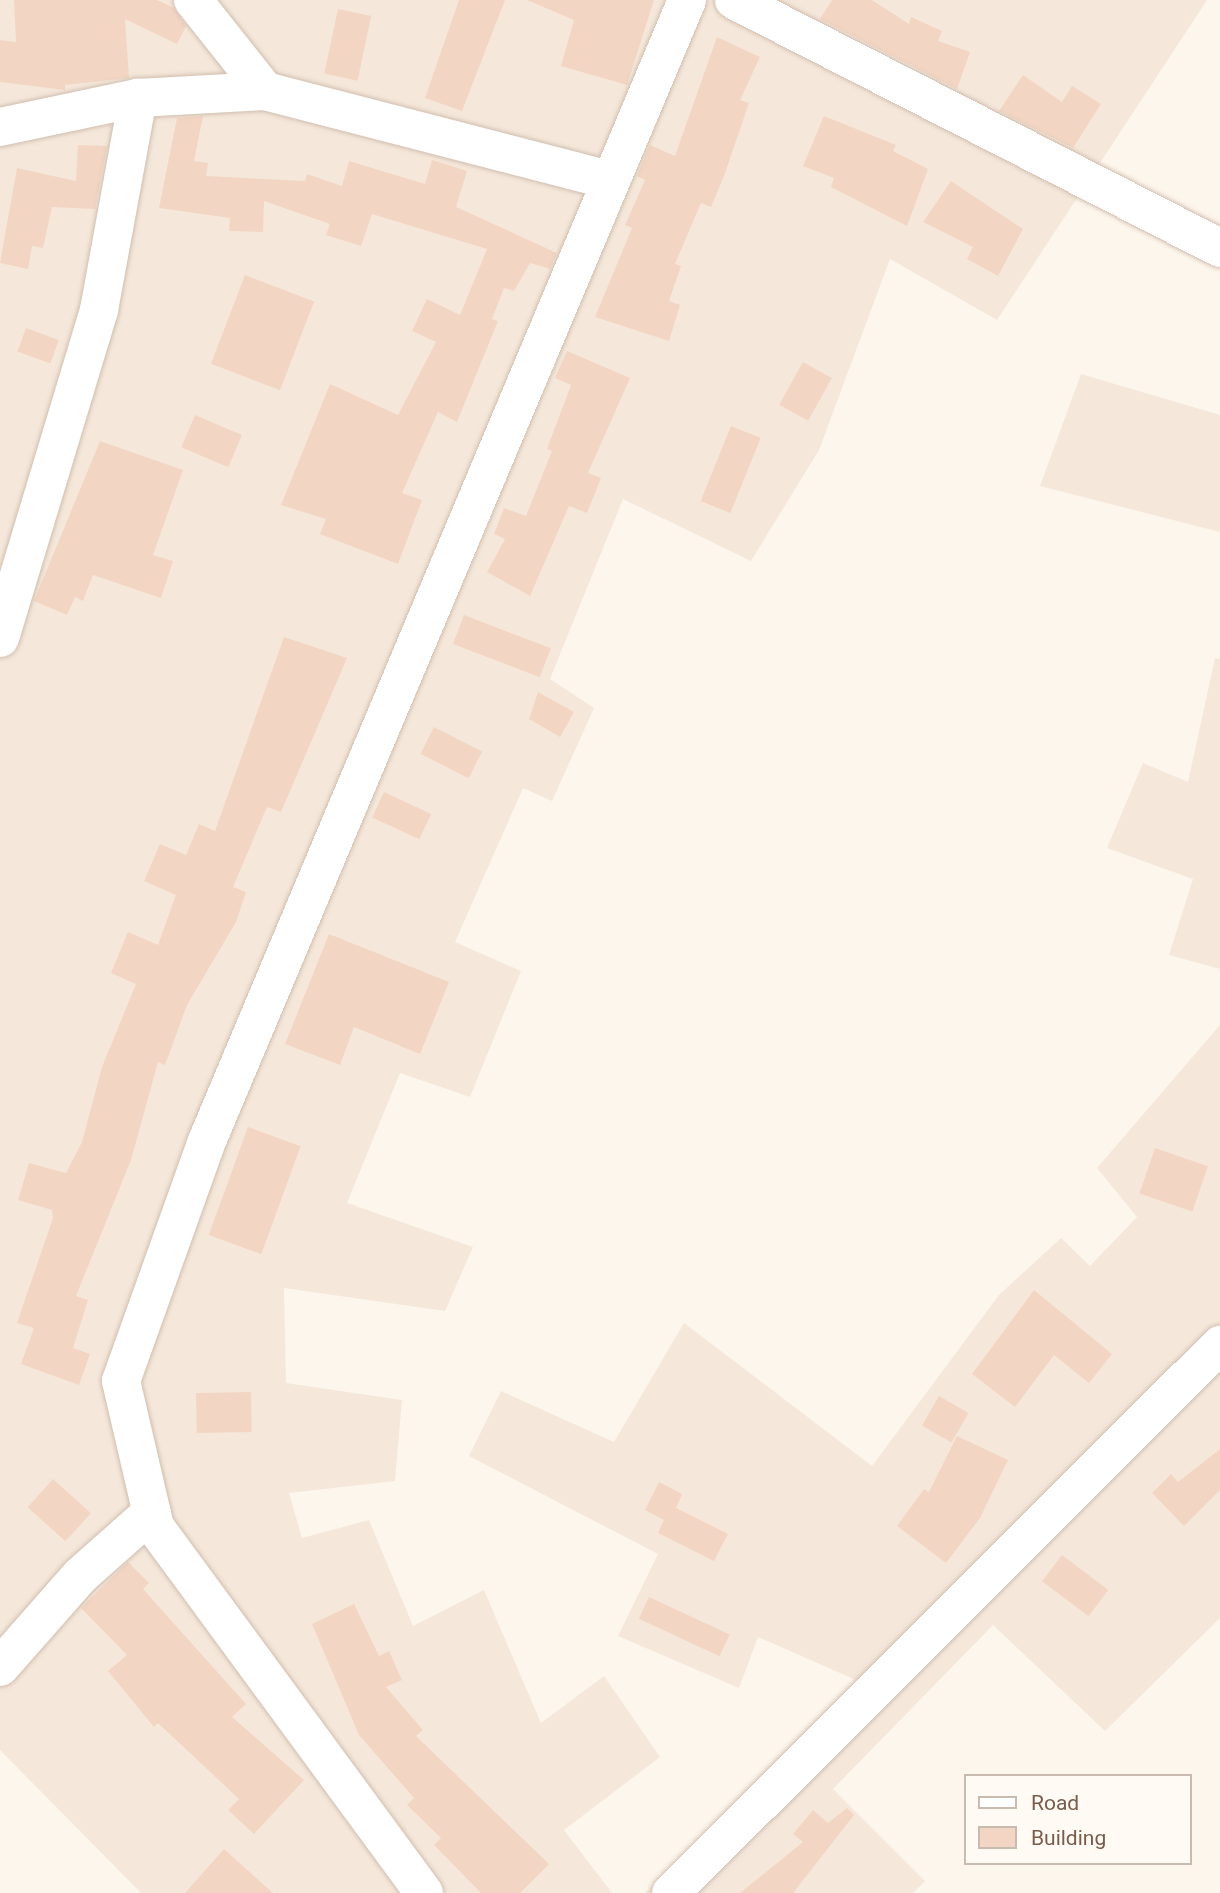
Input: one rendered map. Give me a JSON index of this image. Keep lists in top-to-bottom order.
{
  "legend": ["Road", "Building"]
}
